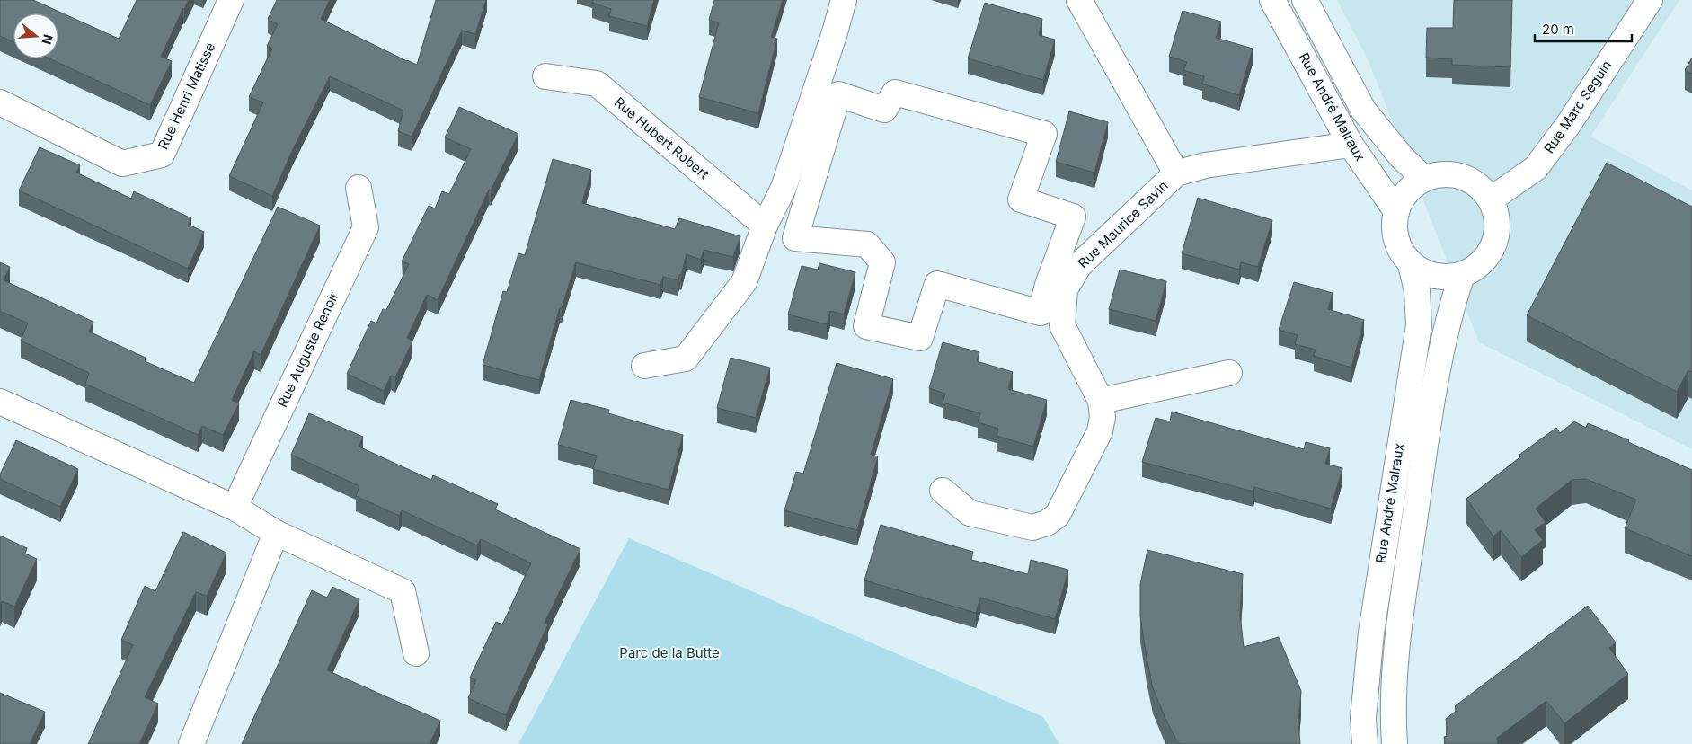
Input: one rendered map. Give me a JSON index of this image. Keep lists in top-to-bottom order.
{
  "streets": {
    "street": [
      "Rue Henri Matisse",
      "Rue André Malraux",
      "Rue Marc Seguin",
      "Rue Hubert Robert",
      "Rue Maurice Savin",
      "Rue Auguste Renoir"
    ]
  },
  "crossings": [
    ["Rue André Malraux", "Rue Marc Seguin"],
    ["Rue André Malraux", "Rue Maurice Savin"]
  ],
  "parks": ["Parc de la Butte"],
  "scale_bar": "20 m",
  "north": "right"
}
